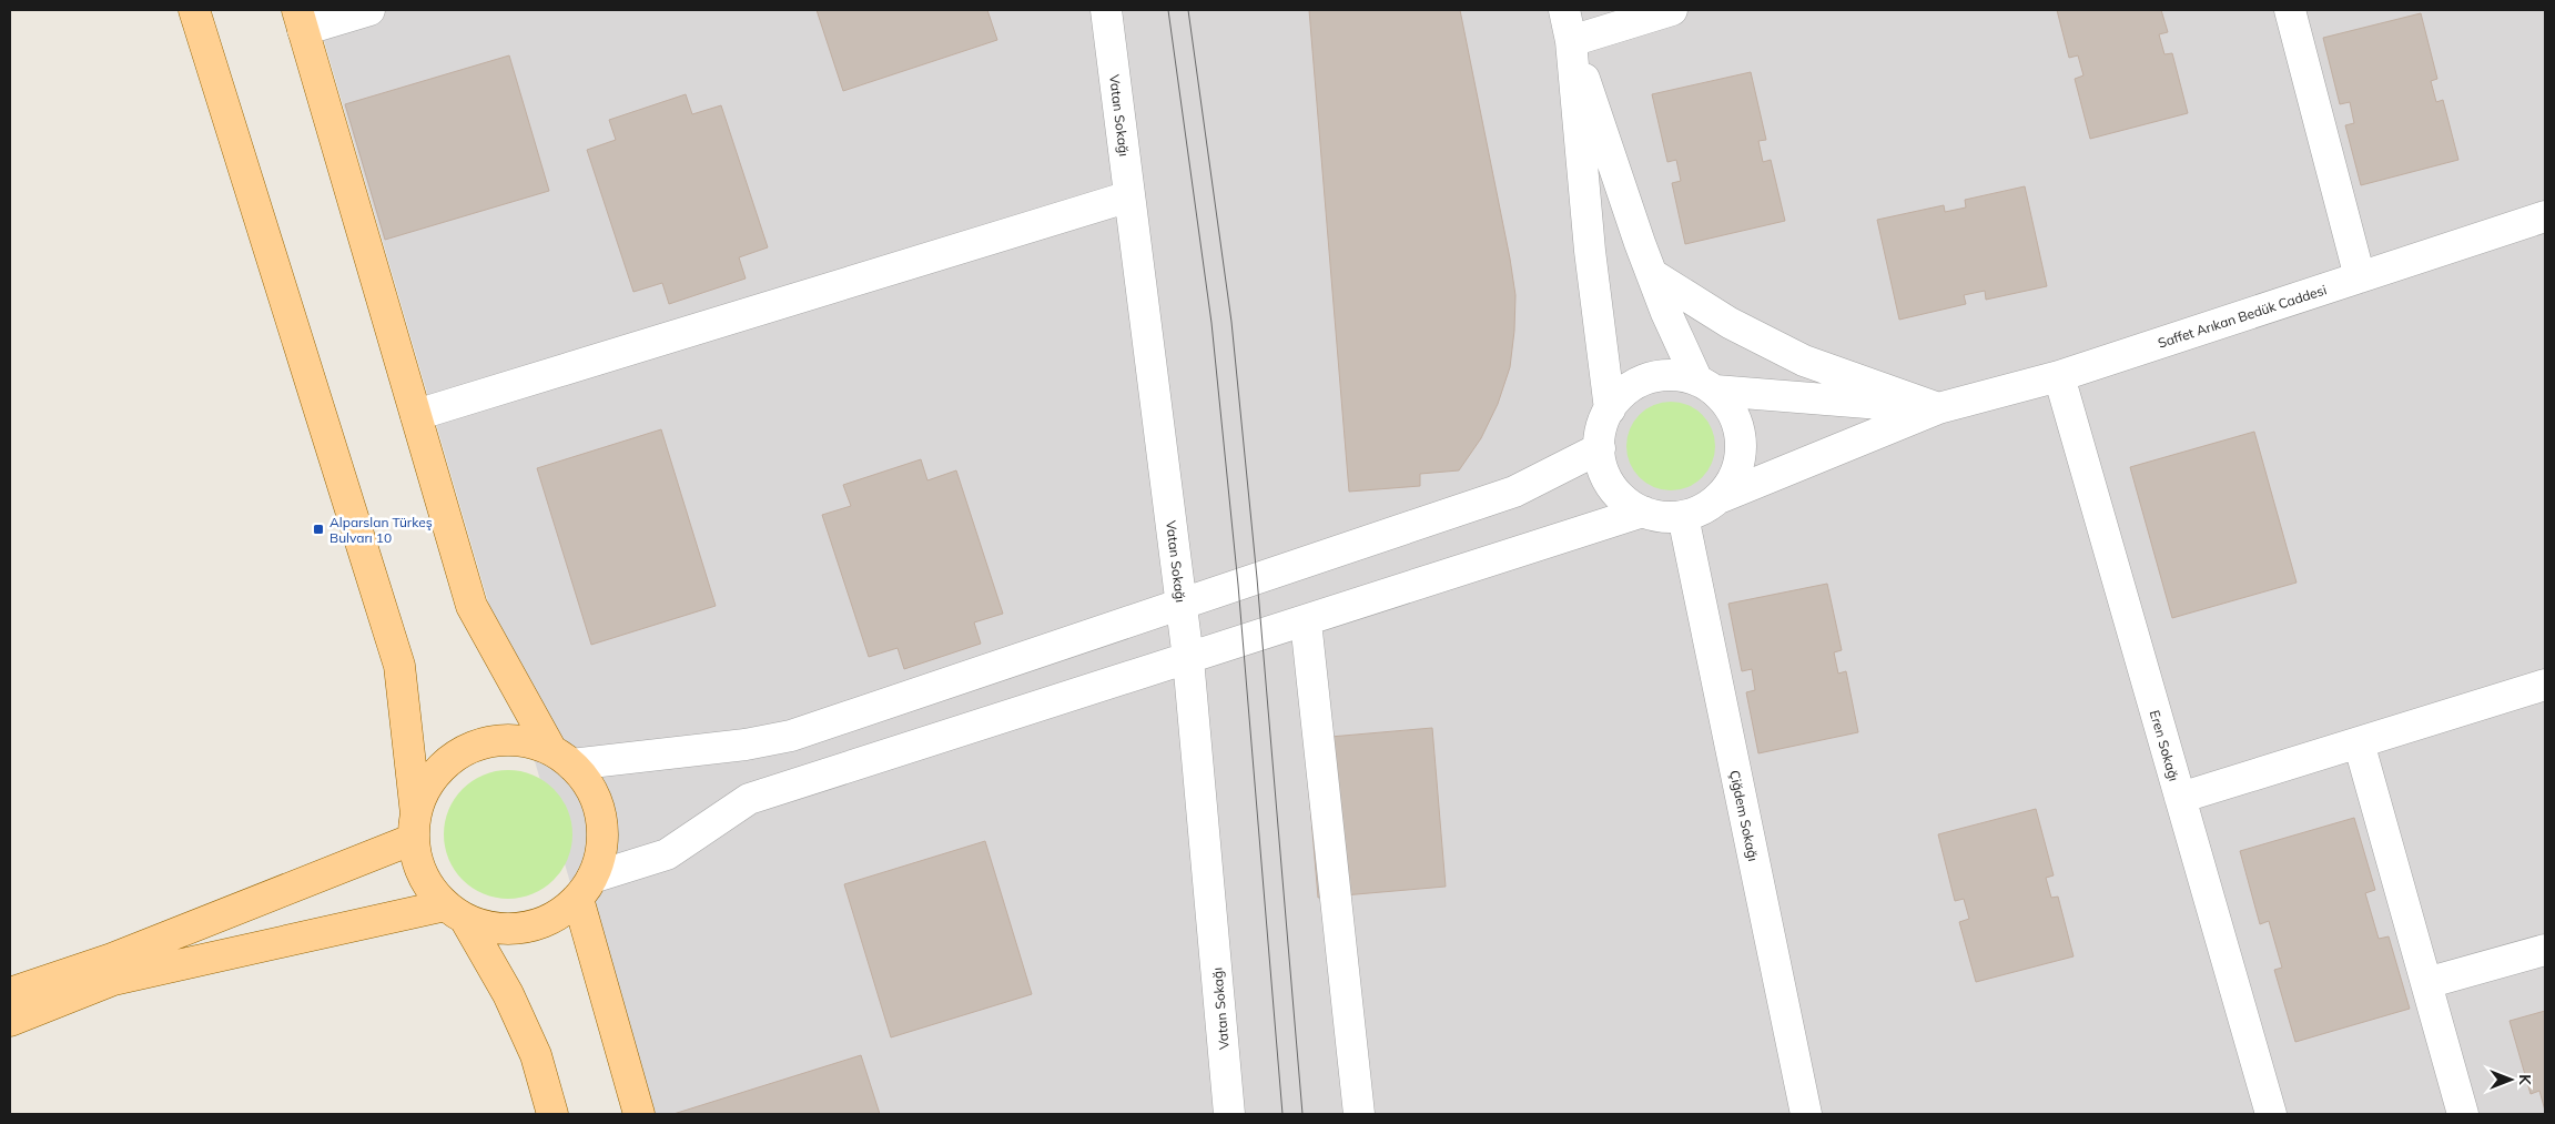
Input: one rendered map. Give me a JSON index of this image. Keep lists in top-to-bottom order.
{
  "streets": {
    "street": [
      "Vatan Sokağı",
      "Saffet Arıkan Bedük Caddesi",
      "Eren Sokağı",
      "Çiğdem Sokağı"
    ]
  },
  "crossings": [
    ["Saffet Arıkan Bedük Caddesi", "Eren Sokağı"]
  ],
  "places": {
    "transit": ["Alparslan Türkeş Bulvarı 10"]
  },
  "north": "right"
}
